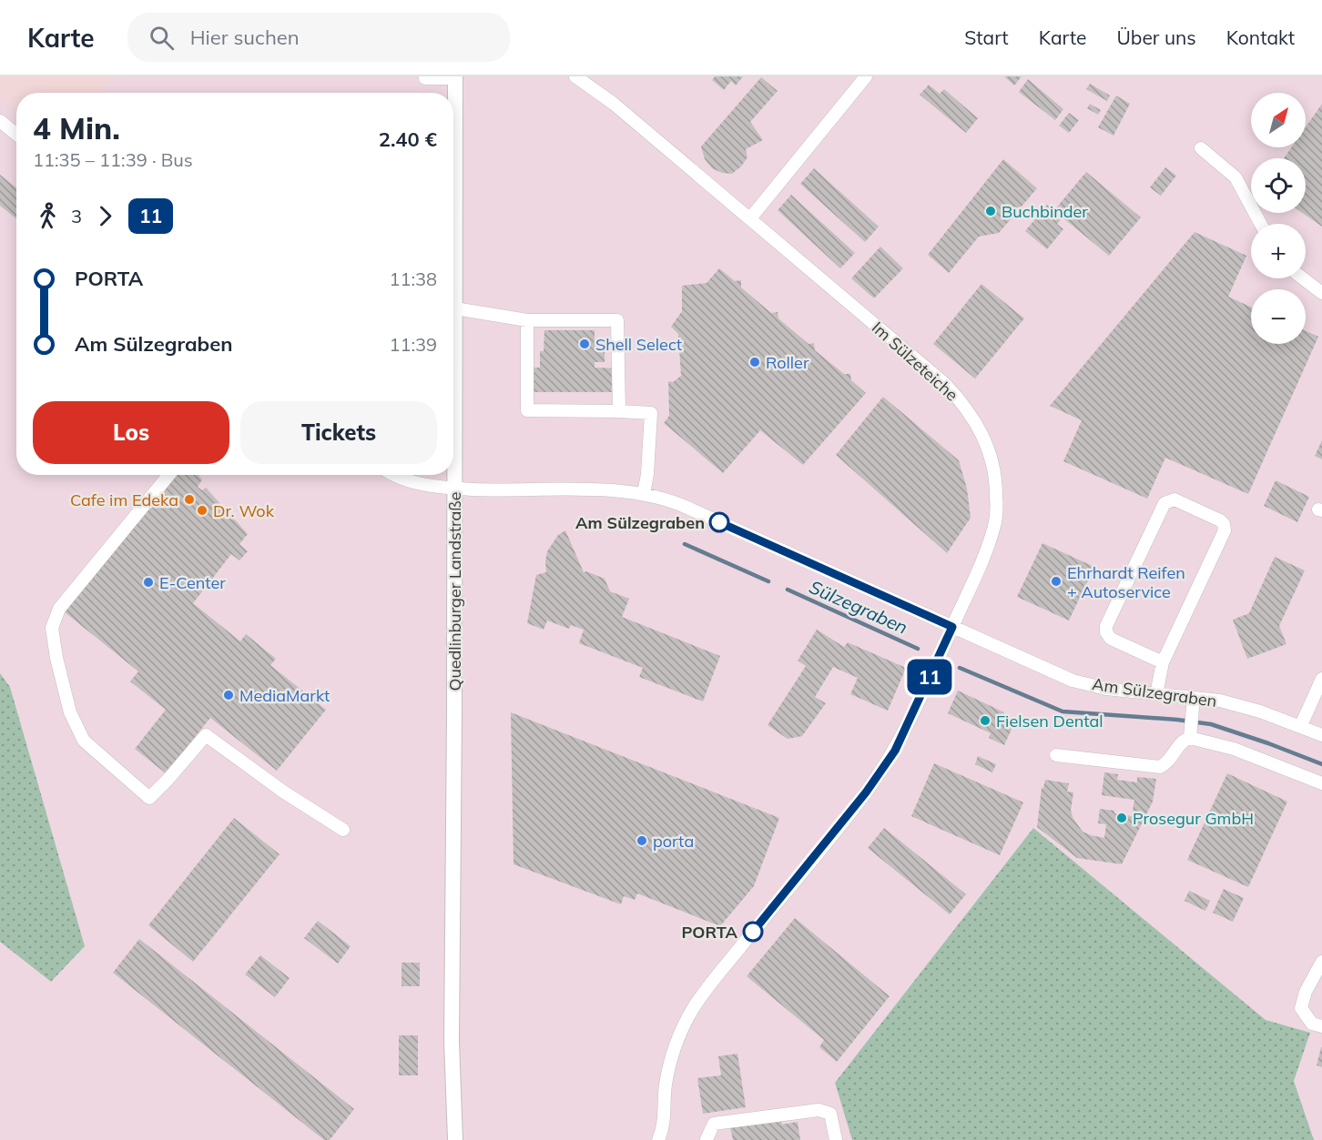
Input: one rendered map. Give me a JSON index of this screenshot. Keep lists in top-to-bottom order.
{
  "streets": {
    "main road": ["Quedlinburger Landstraße"],
    "street": ["Im Sülzeteiche", "Am Sülzegraben"]
  },
  "crossings": [
    ["Im Sülzeteiche", "Am Sülzegraben"],
    ["Quedlinburger Landstraße", "Am Sülzegraben"]
  ],
  "water": ["Sülzegraben"],
  "places": [
    "Buchbinder",
    "Shell Select",
    "Roller",
    "Cafe im Edeka",
    "Dr. Wok",
    "Am Sülzegraben",
    "Ehrhardt Reifen + Autoservice",
    "E-Center",
    "MediaMarkt",
    "Fielsen Dental",
    "Prosegur GmbH",
    "porta",
    "PORTA"
  ],
  "lines": ["bus line 11"],
  "north": "top right",
  "page": {
    "header": "Karte",
    "search": "Hier suchen",
    "nav": [
      "Start",
      "Karte",
      "Über uns",
      "Kontakt"
    ],
    "on_map": "11",
    "map_buttons": ["+", "−"],
    "heading": ["4 Min.", "11:35 – 11:39 · Bus", "2.40 €"],
    "legs": ["3", "11"],
    "list": [
      {
        "name": "PORTA",
        "value": "11:38"
      },
      {
        "name": "Am Sülzegraben",
        "value": "11:39"
      }
    ],
    "buttons": ["Los", "Tickets"]
  }
}
